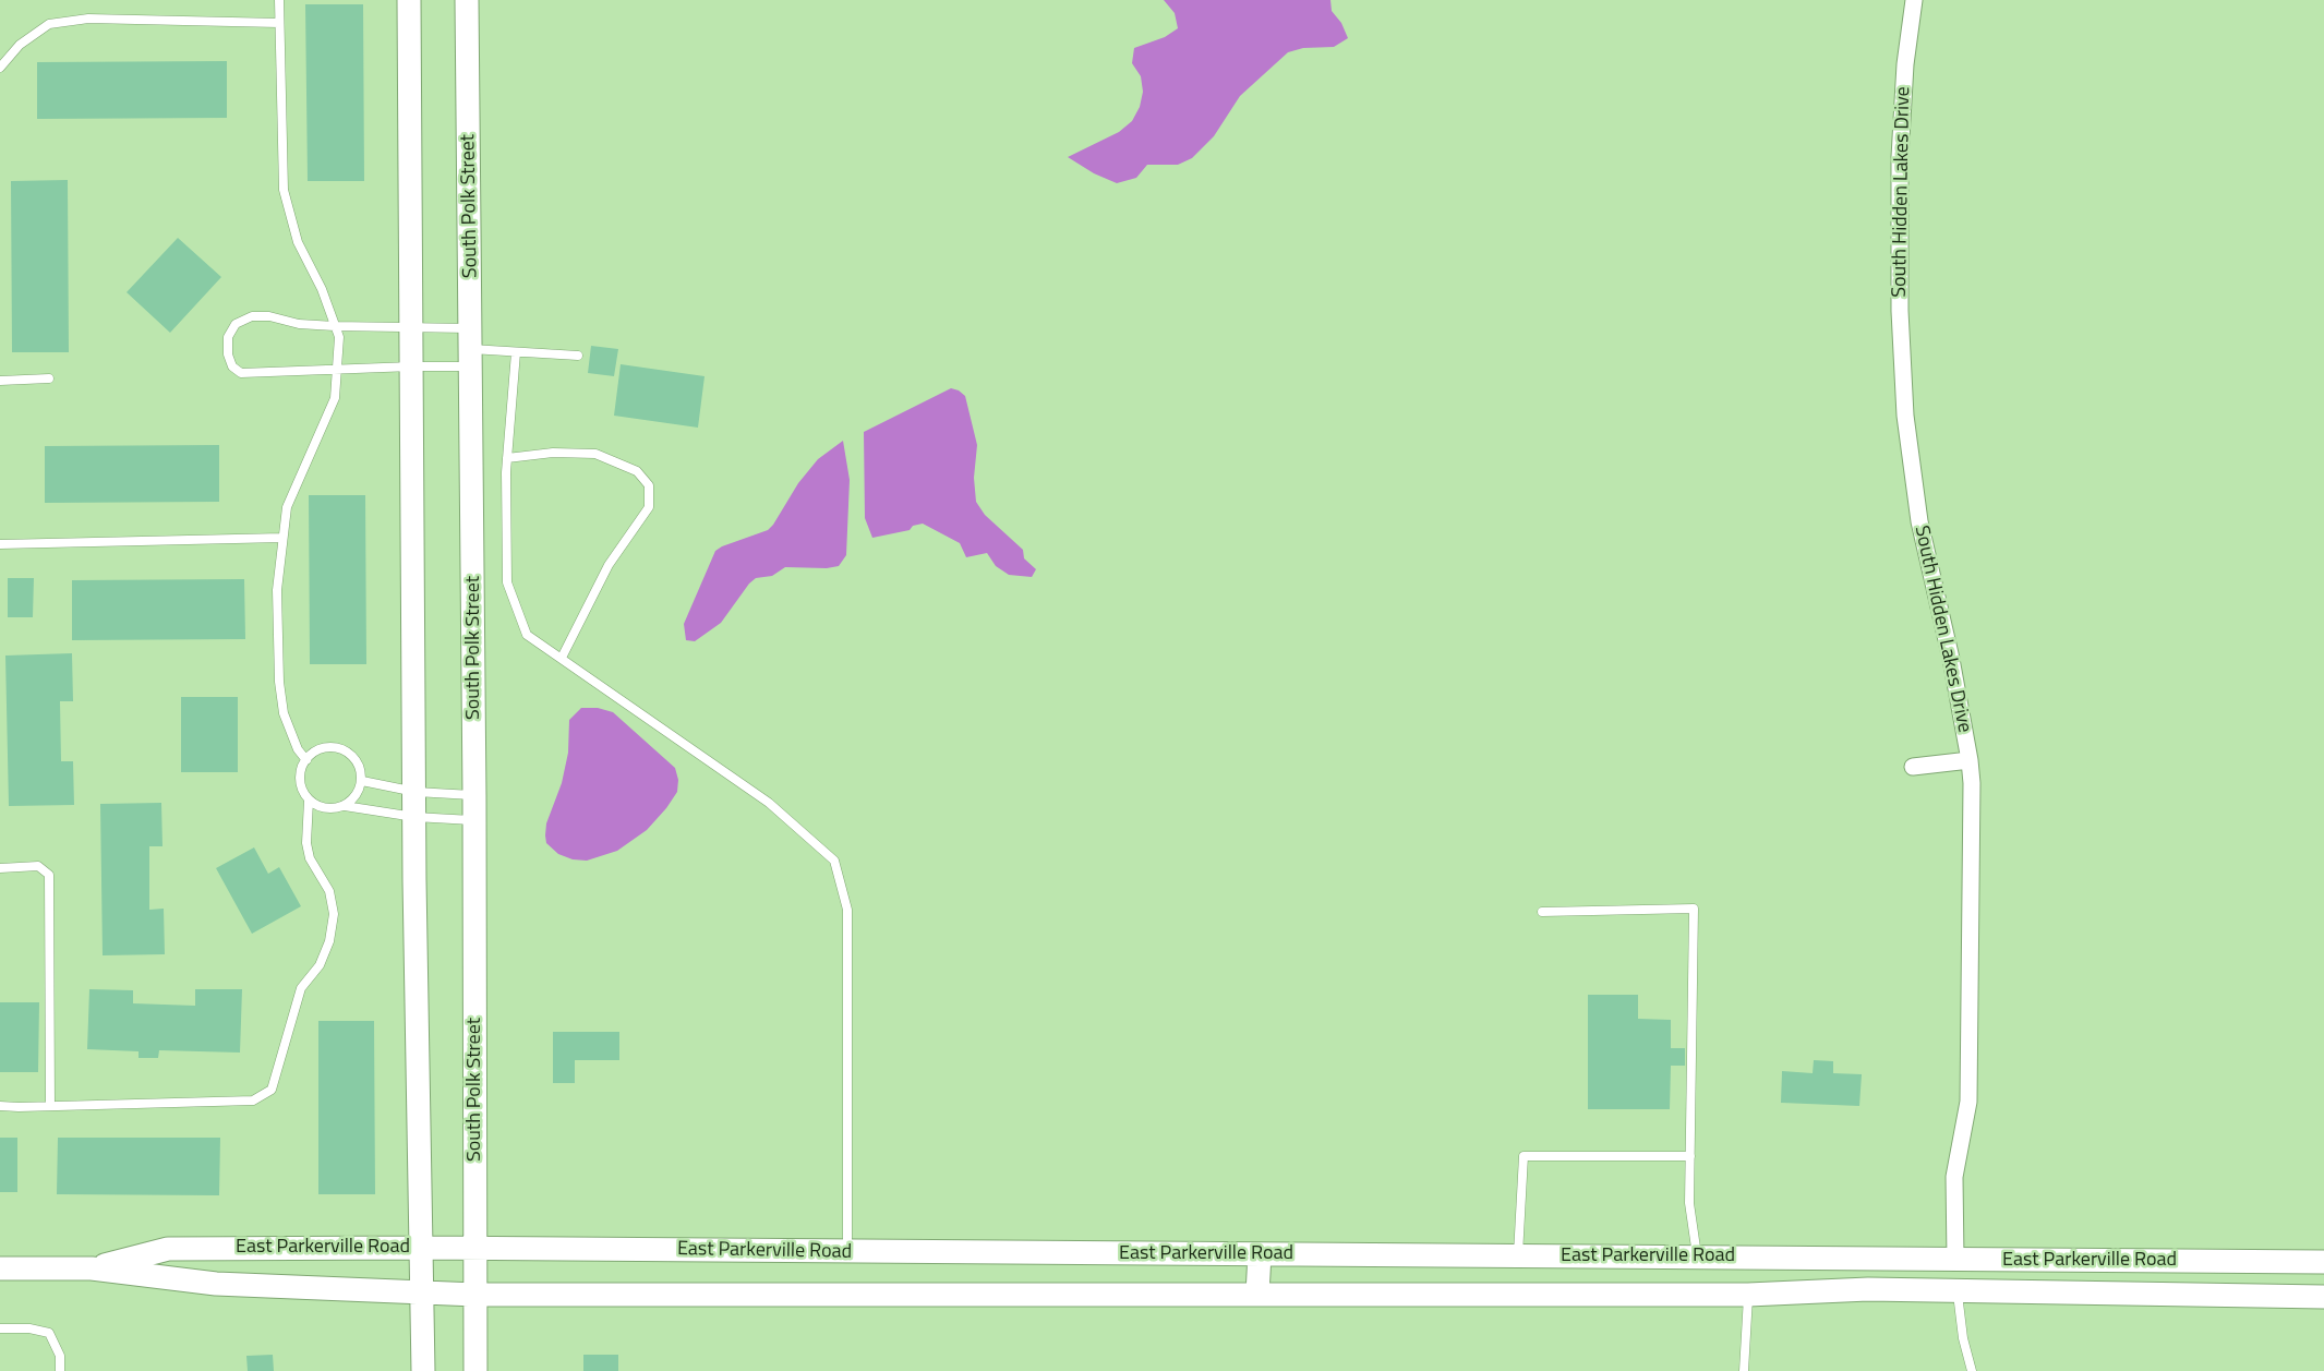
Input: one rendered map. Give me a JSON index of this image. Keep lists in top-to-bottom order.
{
  "streets": {
    "main road": ["South Polk Street", "East Parkerville Road"],
    "street": ["South Hidden Lakes Drive"]
  },
  "crossings": [
    ["South Hidden Lakes Drive", "East Parkerville Road"],
    ["South Polk Street", "East Parkerville Road"]
  ]
}
